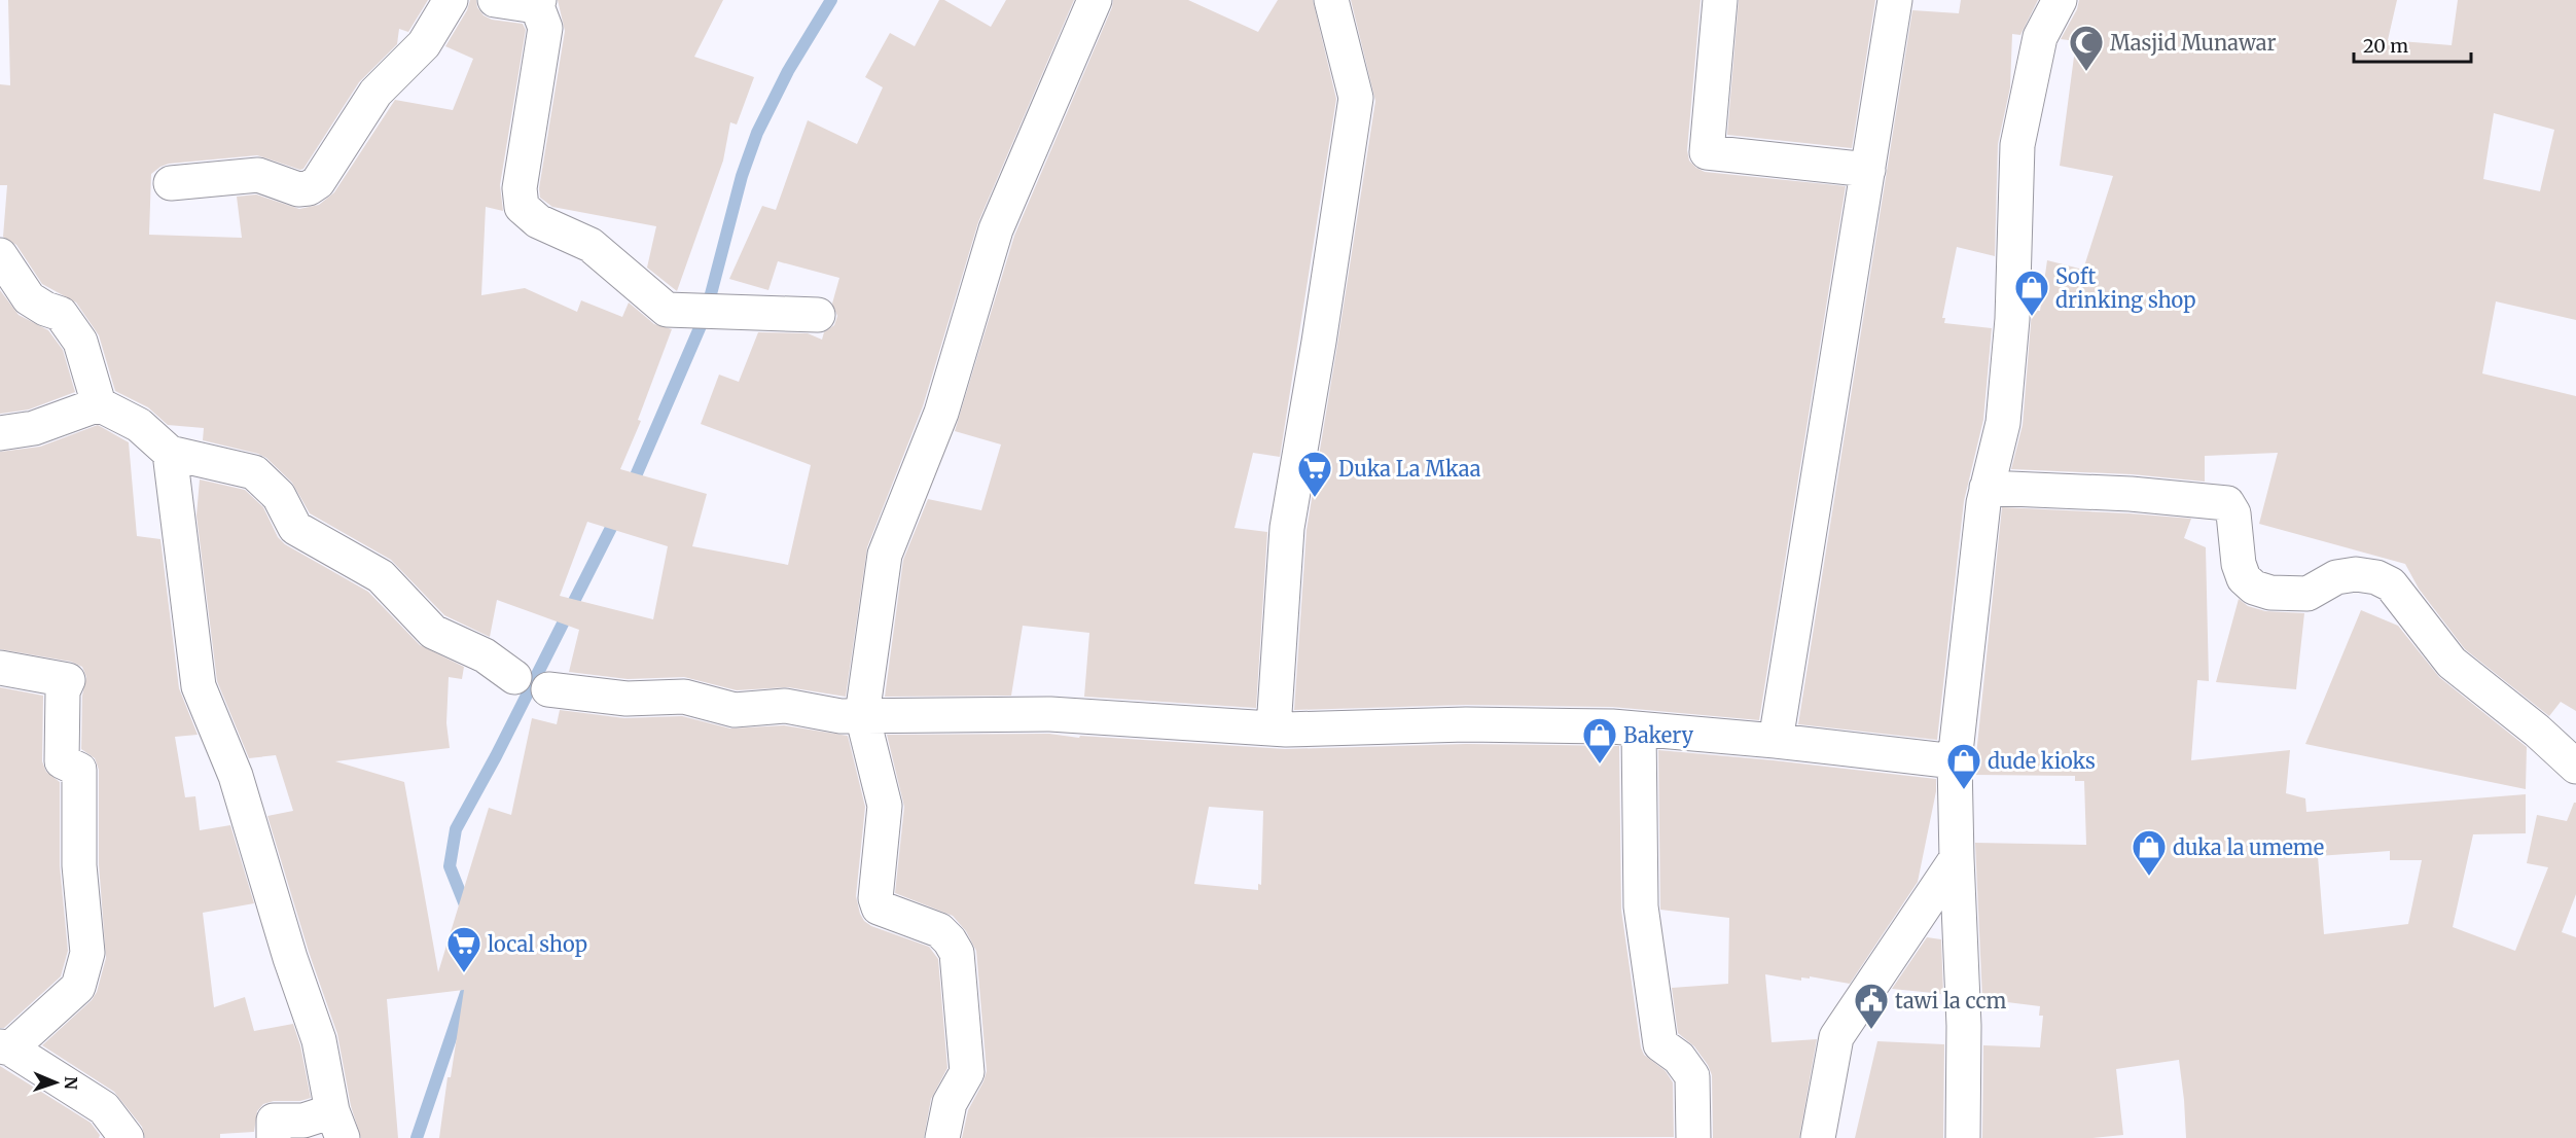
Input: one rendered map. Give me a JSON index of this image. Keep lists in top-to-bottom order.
{
  "places": {
    "mosque": ["Masjid Munawar"],
    "shop": [
      "Soft drinking shop",
      "Bakery",
      "dude kioks",
      "duka la umeme"
    ],
    "supermarket": ["Duka La Mkaa", "local shop"],
    "public building": ["tawi la ccm"]
  },
  "scale_bar": "20 m",
  "north": "right"
}
